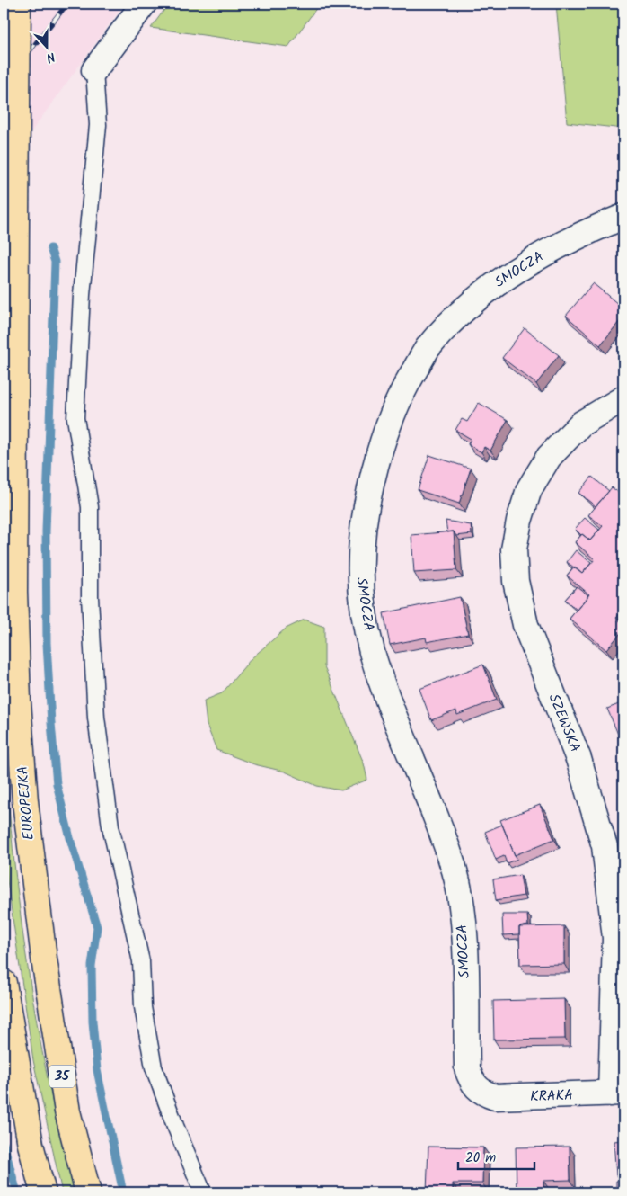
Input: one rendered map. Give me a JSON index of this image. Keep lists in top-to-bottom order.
{
  "streets": {
    "main road": ["EUROPEJKA", "35"],
    "street": ["SMOCZA", "SZEWSKA", "KRAKA"]
  },
  "crossings": [
    ["SMOCZA", "KRAKA"],
    ["SZEWSKA", "KRAKA"]
  ],
  "scale_bar": "20 m",
  "north": "bottom"
}
